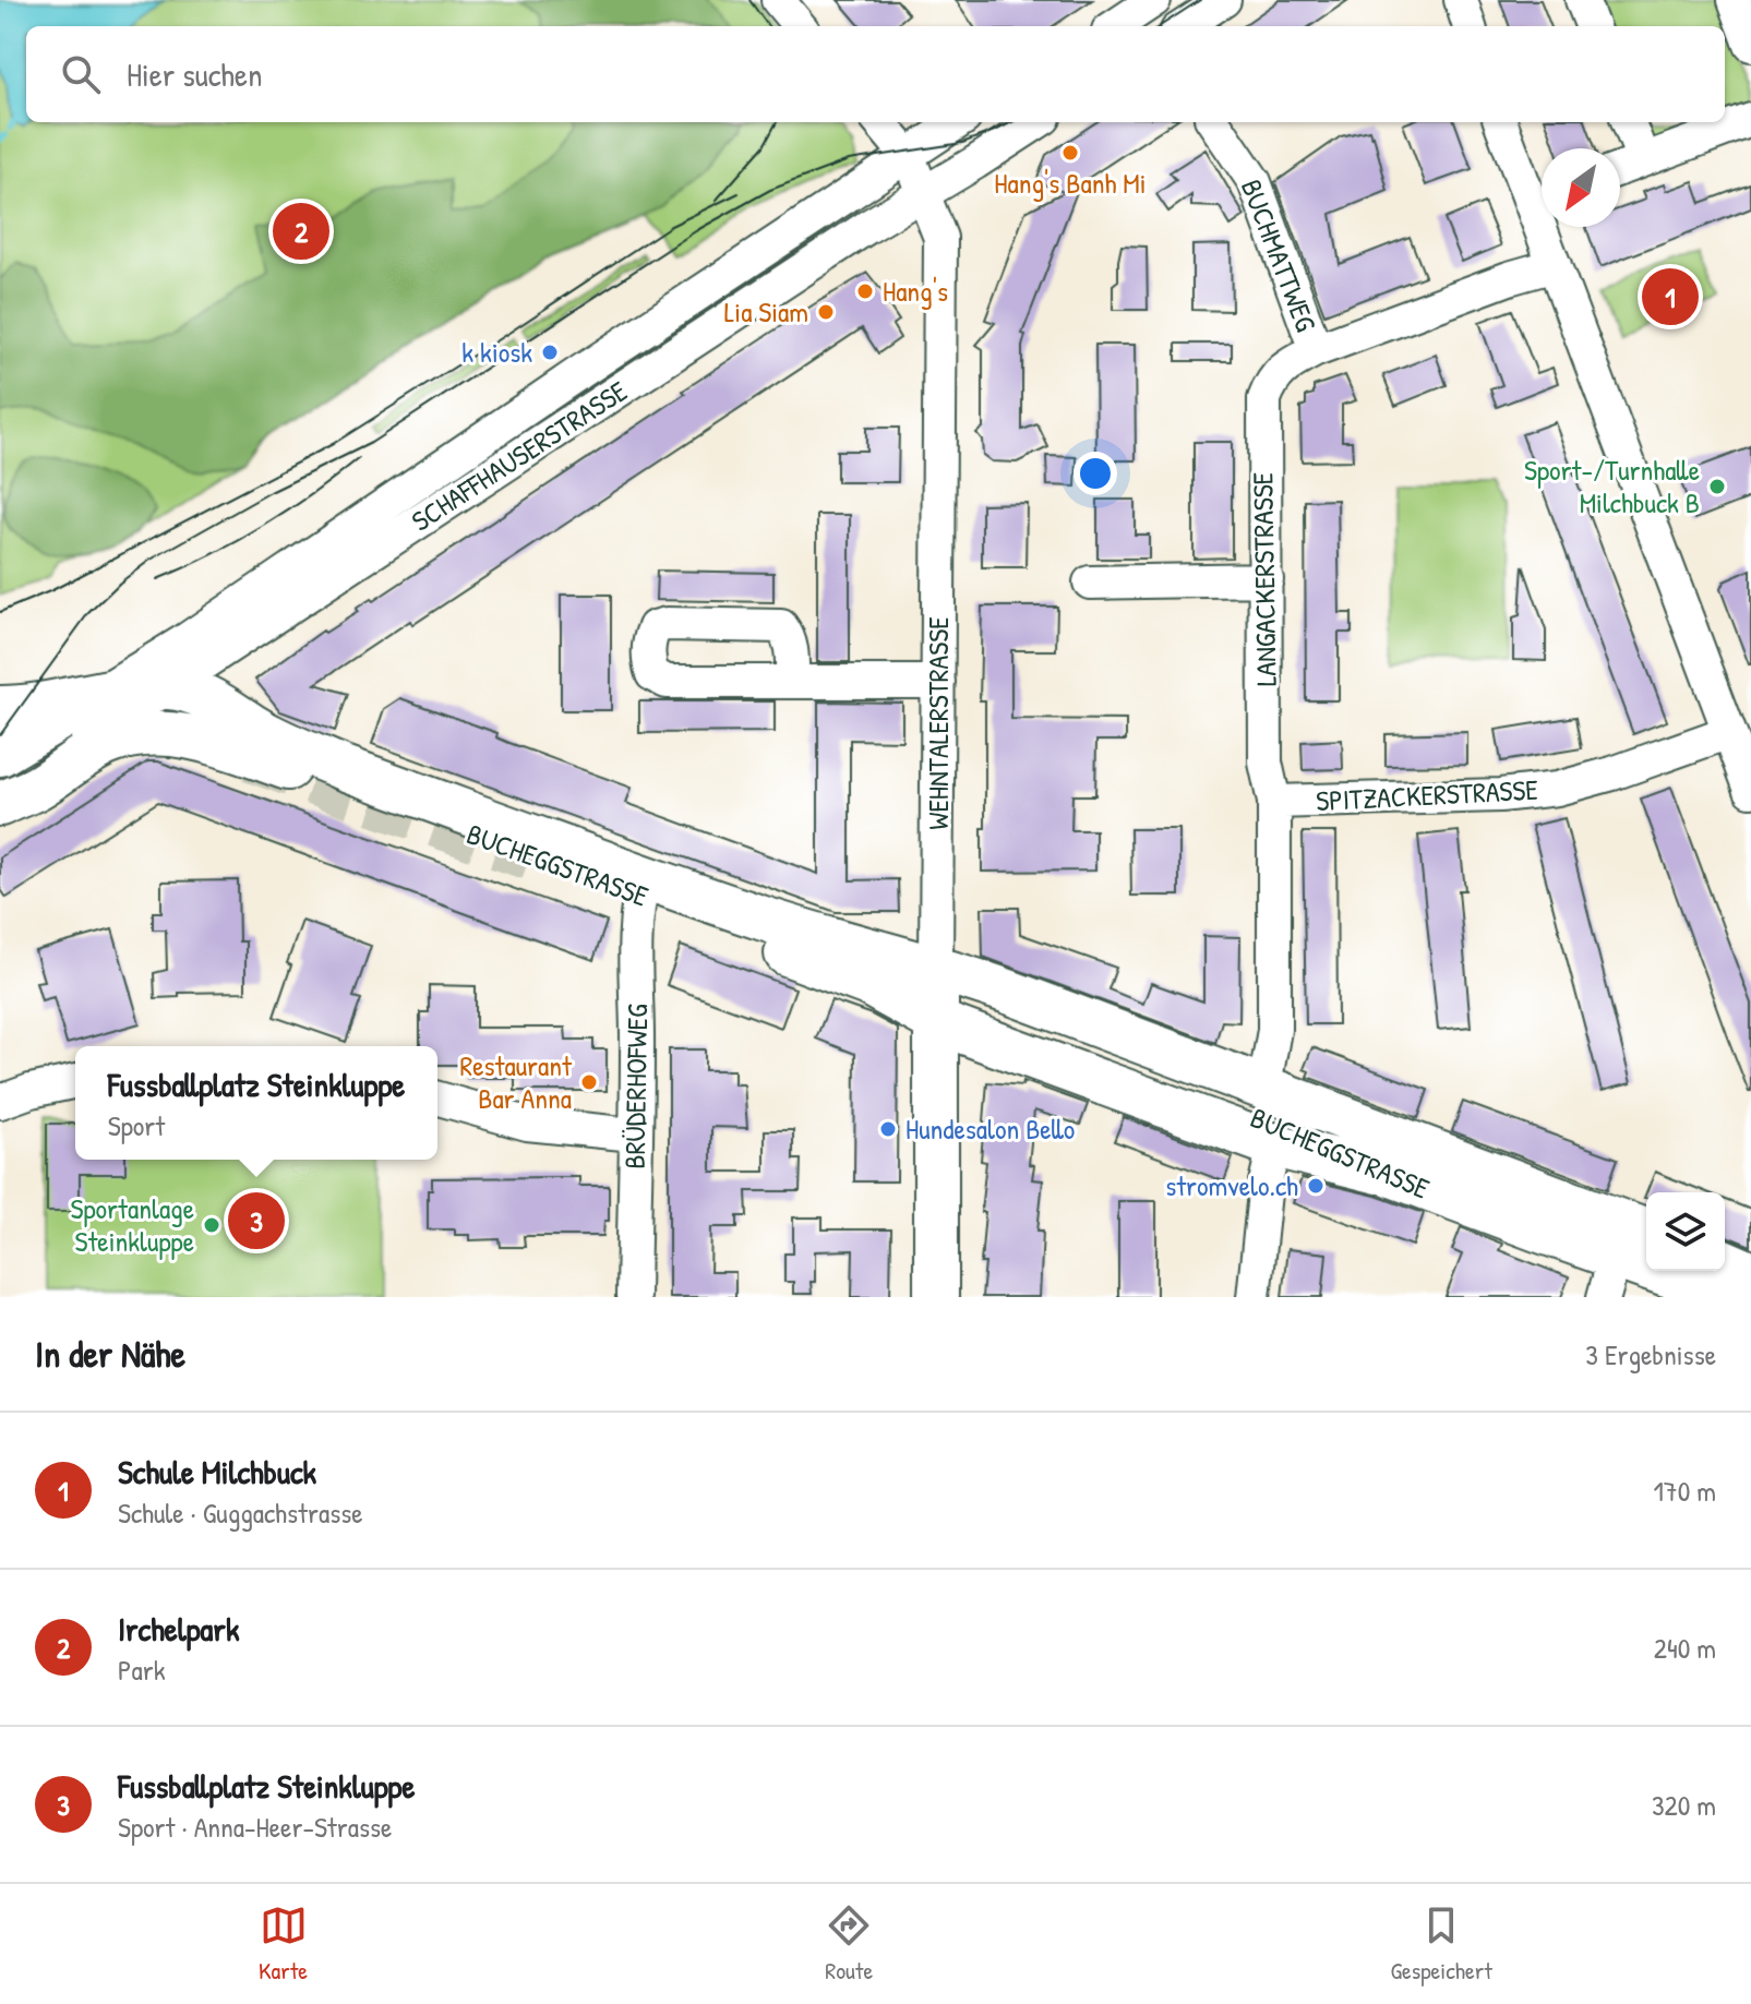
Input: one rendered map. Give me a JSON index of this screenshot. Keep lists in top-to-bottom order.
{
  "streets": {
    "main road": ["SCHAFFHAUSERSTRASSE", "WEHNTALERSTRASSE", "BUCHEGGSTRASSE"],
    "street": [
      "BUCHMATTWEG",
      "LANGACKERSTRASSE",
      "SPITZACKERSTRASSE",
      "BRÜDERHOFWEG"
    ]
  },
  "crossings": [
    ["BUCHMATTWEG", "LANGACKERSTRASSE"],
    ["SCHAFFHAUSERSTRASSE", "WEHNTALERSTRASSE"],
    ["SCHAFFHAUSERSTRASSE", "BUCHEGGSTRASSE"],
    ["LANGACKERSTRASSE", "SPITZACKERSTRASSE"],
    ["LANGACKERSTRASSE", "BUCHEGGSTRASSE"],
    ["WEHNTALERSTRASSE", "BUCHEGGSTRASSE"],
    ["BUCHEGGSTRASSE", "BRÜDERHOFWEG"]
  ],
  "places": [
    "Hang's Banh Mi",
    "Hang's",
    "Lia Siam",
    "k kiosk",
    "Sport-/Turnhalle Milchbuck B",
    "Restaurant Bar Anna",
    "Hundesalon Bello",
    "stromvelo.ch",
    "Sportanlage Steinkluppe"
  ],
  "north": "bottom left",
  "page": {
    "search": "Hier suchen",
    "pins": ["2", "1", "3"],
    "popup": ["Fussballplatz Steinkluppe", "Sport"],
    "heading": ["In der Nähe", "3 Ergebnisse"],
    "list": [
      {
        "mark": "1",
        "name": "Schule Milchbuck",
        "note": "Schule · Guggachstrasse",
        "value": "170 m"
      },
      {
        "mark": "2",
        "name": "Irchelpark",
        "note": "Park",
        "value": "240 m"
      },
      {
        "mark": "3",
        "name": "Fussballplatz Steinkluppe",
        "note": "Sport · Anna-Heer-Strasse",
        "value": "320 m"
      }
    ],
    "nav": ["Karte", "Route", "Gespeichert"]
  }
}
